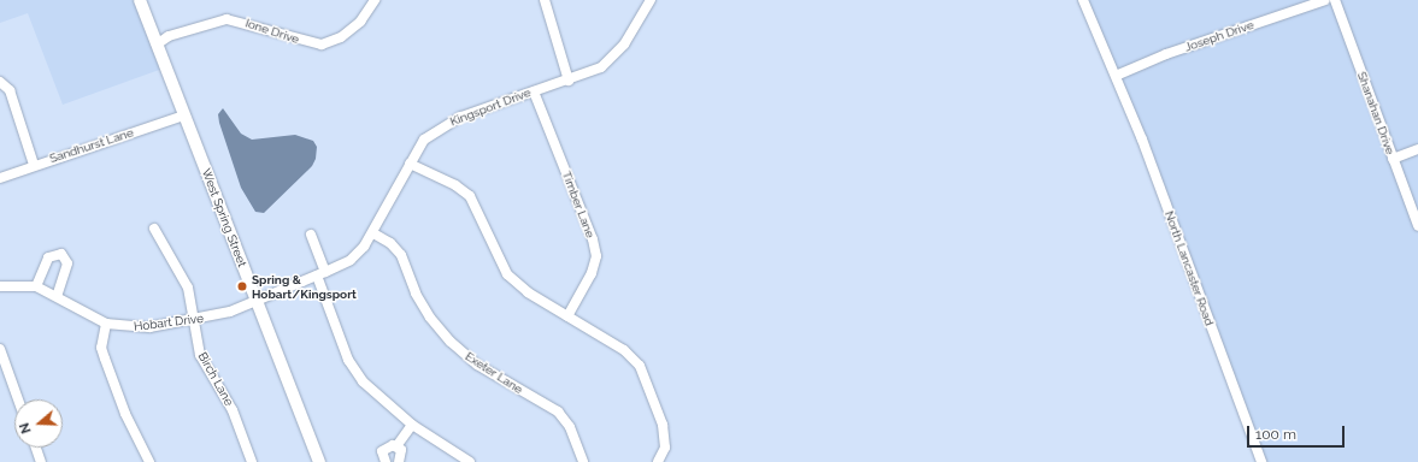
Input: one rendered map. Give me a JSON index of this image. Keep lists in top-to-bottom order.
{
  "streets": {
    "main road": ["West Spring Street"],
    "street": [
      "Ione Drive",
      "Joseph Drive",
      "Kingsport Drive",
      "Shanahan Drive",
      "Sandhurst Lane",
      "Timber Lane",
      "North Lancaster Road",
      "Hobart Drive",
      "Exeter Lane",
      "Birch Lane"
    ]
  },
  "crossings": [
    ["Ione Drive", "West Spring Street"],
    ["Joseph Drive", "North Lancaster Road"],
    ["Kingsport Drive", "Timber Lane"],
    ["Kingsport Drive", "West Spring Street"],
    ["Kingsport Drive", "Hobart Drive"],
    ["Kingsport Drive", "Exeter Lane"],
    ["Sandhurst Lane", "West Spring Street"],
    ["West Spring Street", "Hobart Drive"],
    ["Hobart Drive", "Birch Lane"]
  ],
  "places": ["Spring & Hobart/Kingsport"],
  "scale_bar": "100 m",
  "north": "left"
}
